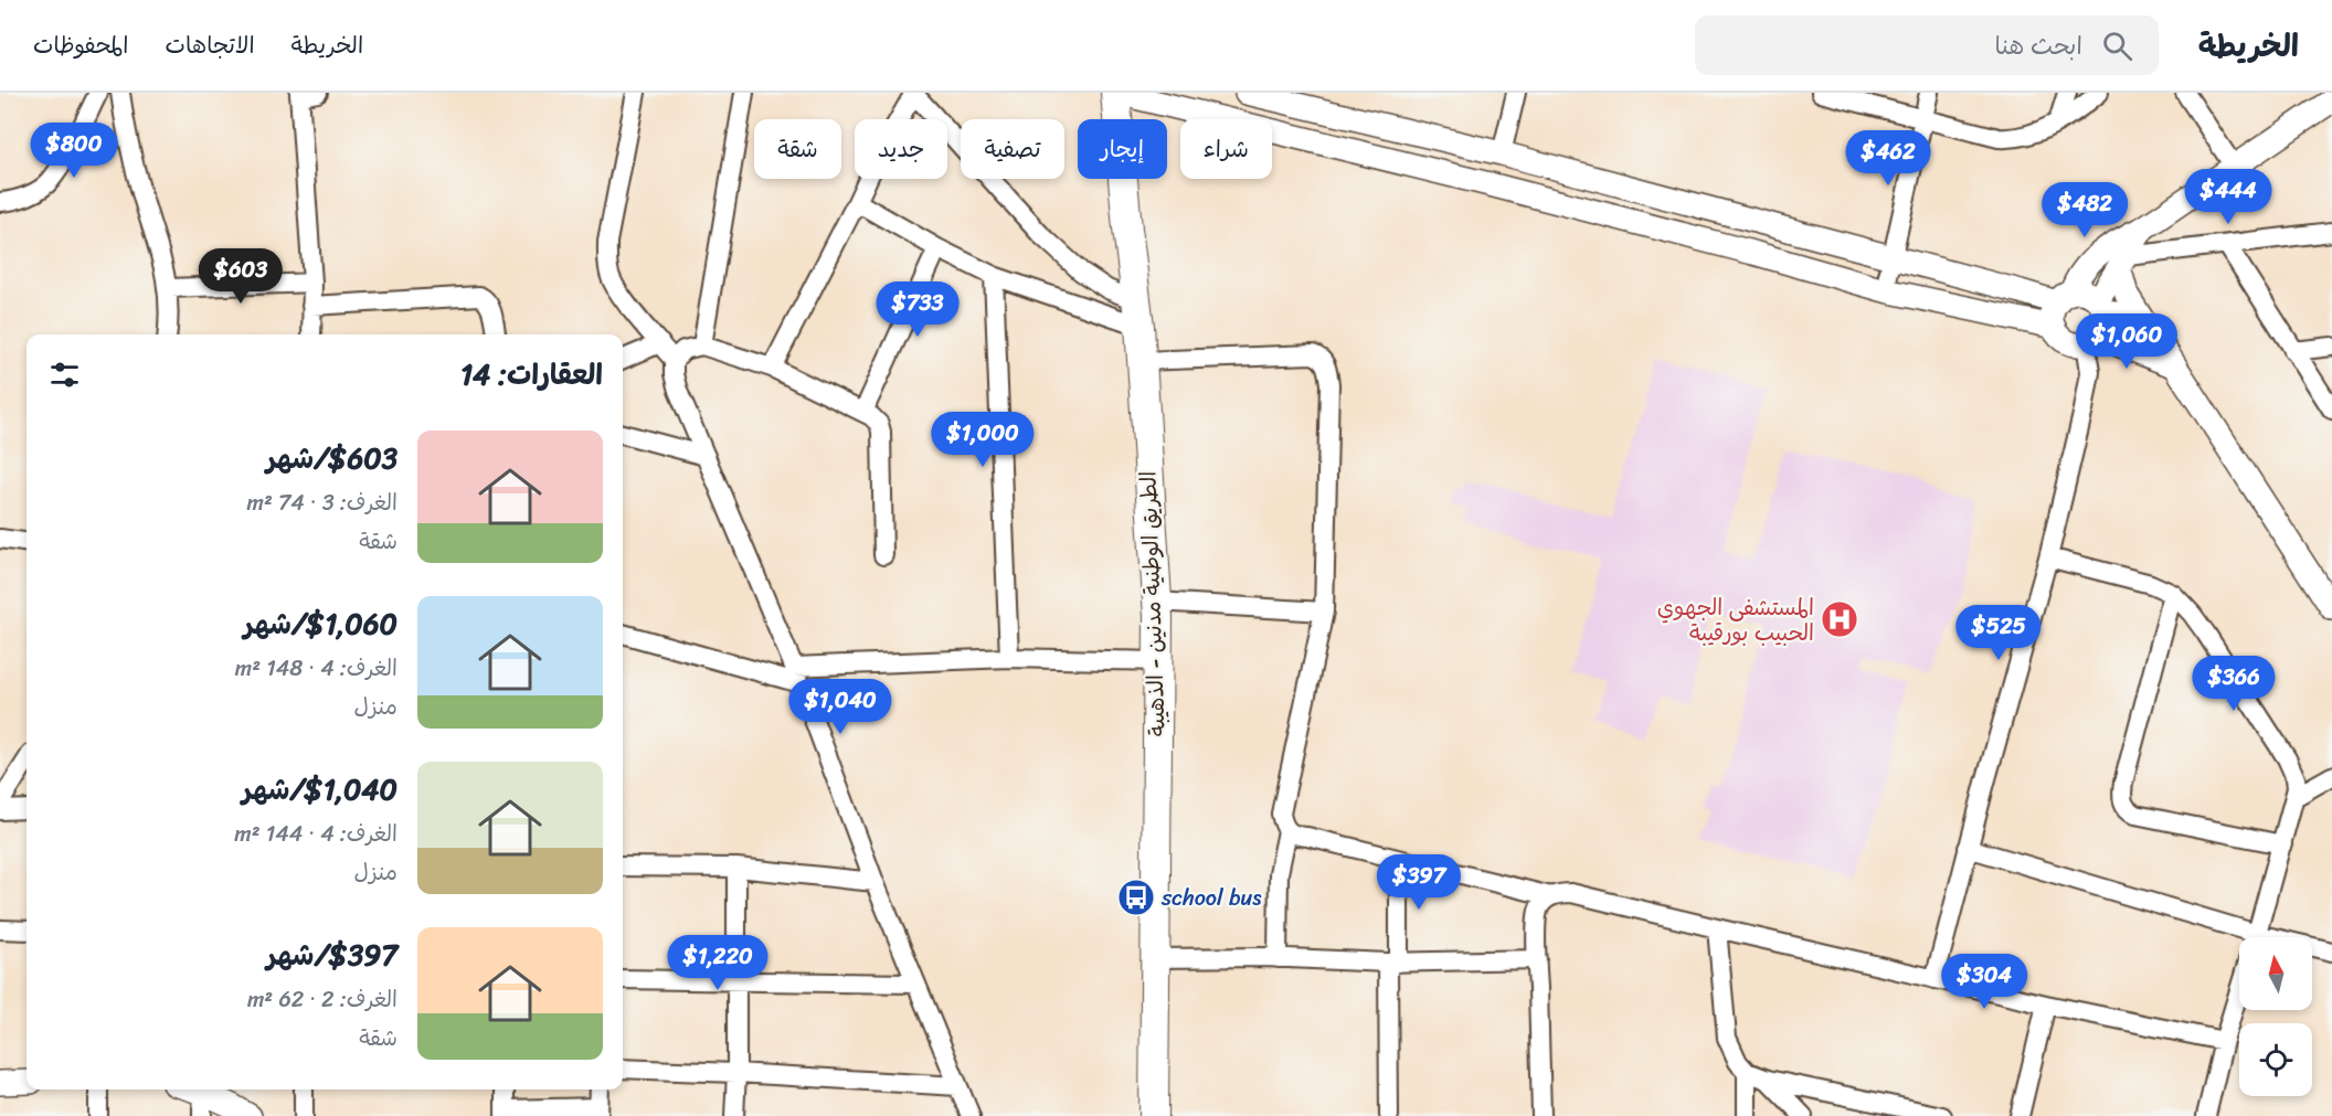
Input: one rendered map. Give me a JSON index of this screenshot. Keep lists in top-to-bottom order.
{
  "streets": {
    "main road": ["الطريق الوطنية مدنين - الذهيبة"]
  },
  "places": {
    "hospital": ["المستشفى الجهوي الحبيب بورقيبة"],
    "bus stop": ["school bus"]
  },
  "north": "top",
  "page": {
    "header": "الخريطة",
    "search": "ابحث هنا",
    "nav": ["الخريطة", "الاتجاهات", "المحفوظات"],
    "chip": [
      "شراء",
      "إيجار",
      "تصفية",
      "جديد",
      "شقة"
    ],
    "price": [
      "$800",
      "$462",
      "$444",
      "$482",
      "$603",
      "$733",
      "$1,060",
      "$1,000",
      "$525",
      "$366",
      "$1,040",
      "$397",
      "$1,220",
      "$304"
    ],
    "heading": "العقارات: 14",
    "list": [
      {
        "name": "$603/شهر",
        "note": "الغرف: 3 · 74 m² · شقة"
      },
      {
        "name": "$1,060/شهر",
        "note": "الغرف: 4 · 148 m² · منزل"
      },
      {
        "name": "$1,040/شهر",
        "note": "الغرف: 4 · 144 m² · منزل"
      },
      {
        "name": "$397/شهر",
        "note": "الغرف: 2 · 62 m² · شقة"
      }
    ]
  }
}
